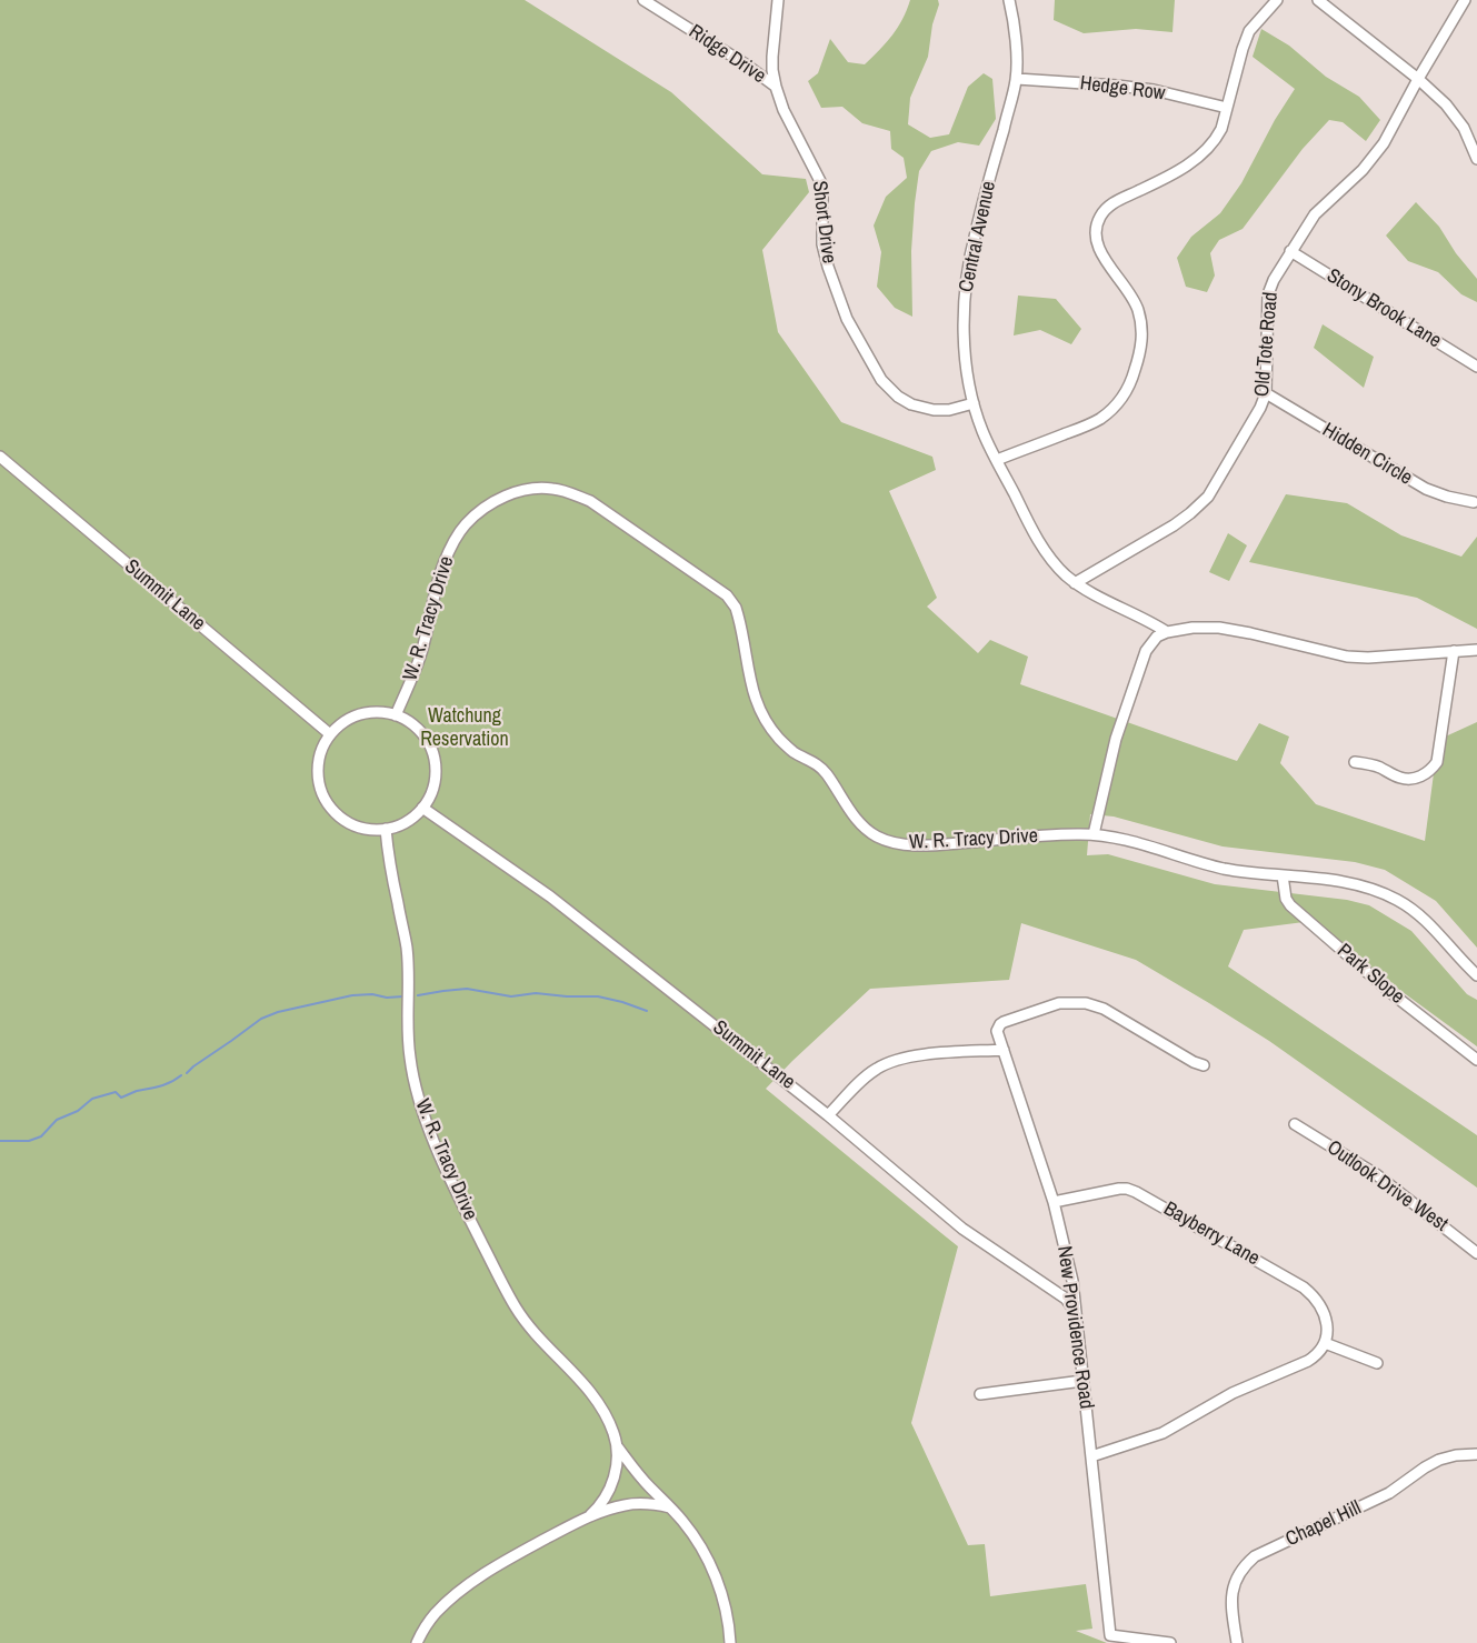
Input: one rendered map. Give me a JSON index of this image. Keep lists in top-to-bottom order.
{
  "streets": {
    "street": [
      "Ridge Drive",
      "Hedge Row",
      "Short Drive",
      "Central Avenue",
      "Stony Brook Lane",
      "Old Tote Road",
      "Hidden Circle",
      "Summit Lane",
      "W. R. Tracy Drive",
      "Park Slope",
      "Outlook Drive West",
      "Bayberry Lane",
      "New Providence Road",
      "Chapel Hill"
    ]
  },
  "crossings": [
    ["Ridge Drive", "Short Drive"],
    ["Hedge Row", "Central Avenue"],
    ["Short Drive", "Central Avenue"],
    ["Central Avenue", "Old Tote Road"],
    ["Stony Brook Lane", "Old Tote Road"],
    ["Old Tote Road", "Hidden Circle"],
    ["Summit Lane", "W. R. Tracy Drive"],
    ["Summit Lane", "New Providence Road"],
    ["W. R. Tracy Drive", "Park Slope"],
    ["Bayberry Lane", "New Providence Road"]
  ],
  "parks": ["Watchung Reservation"]
}
